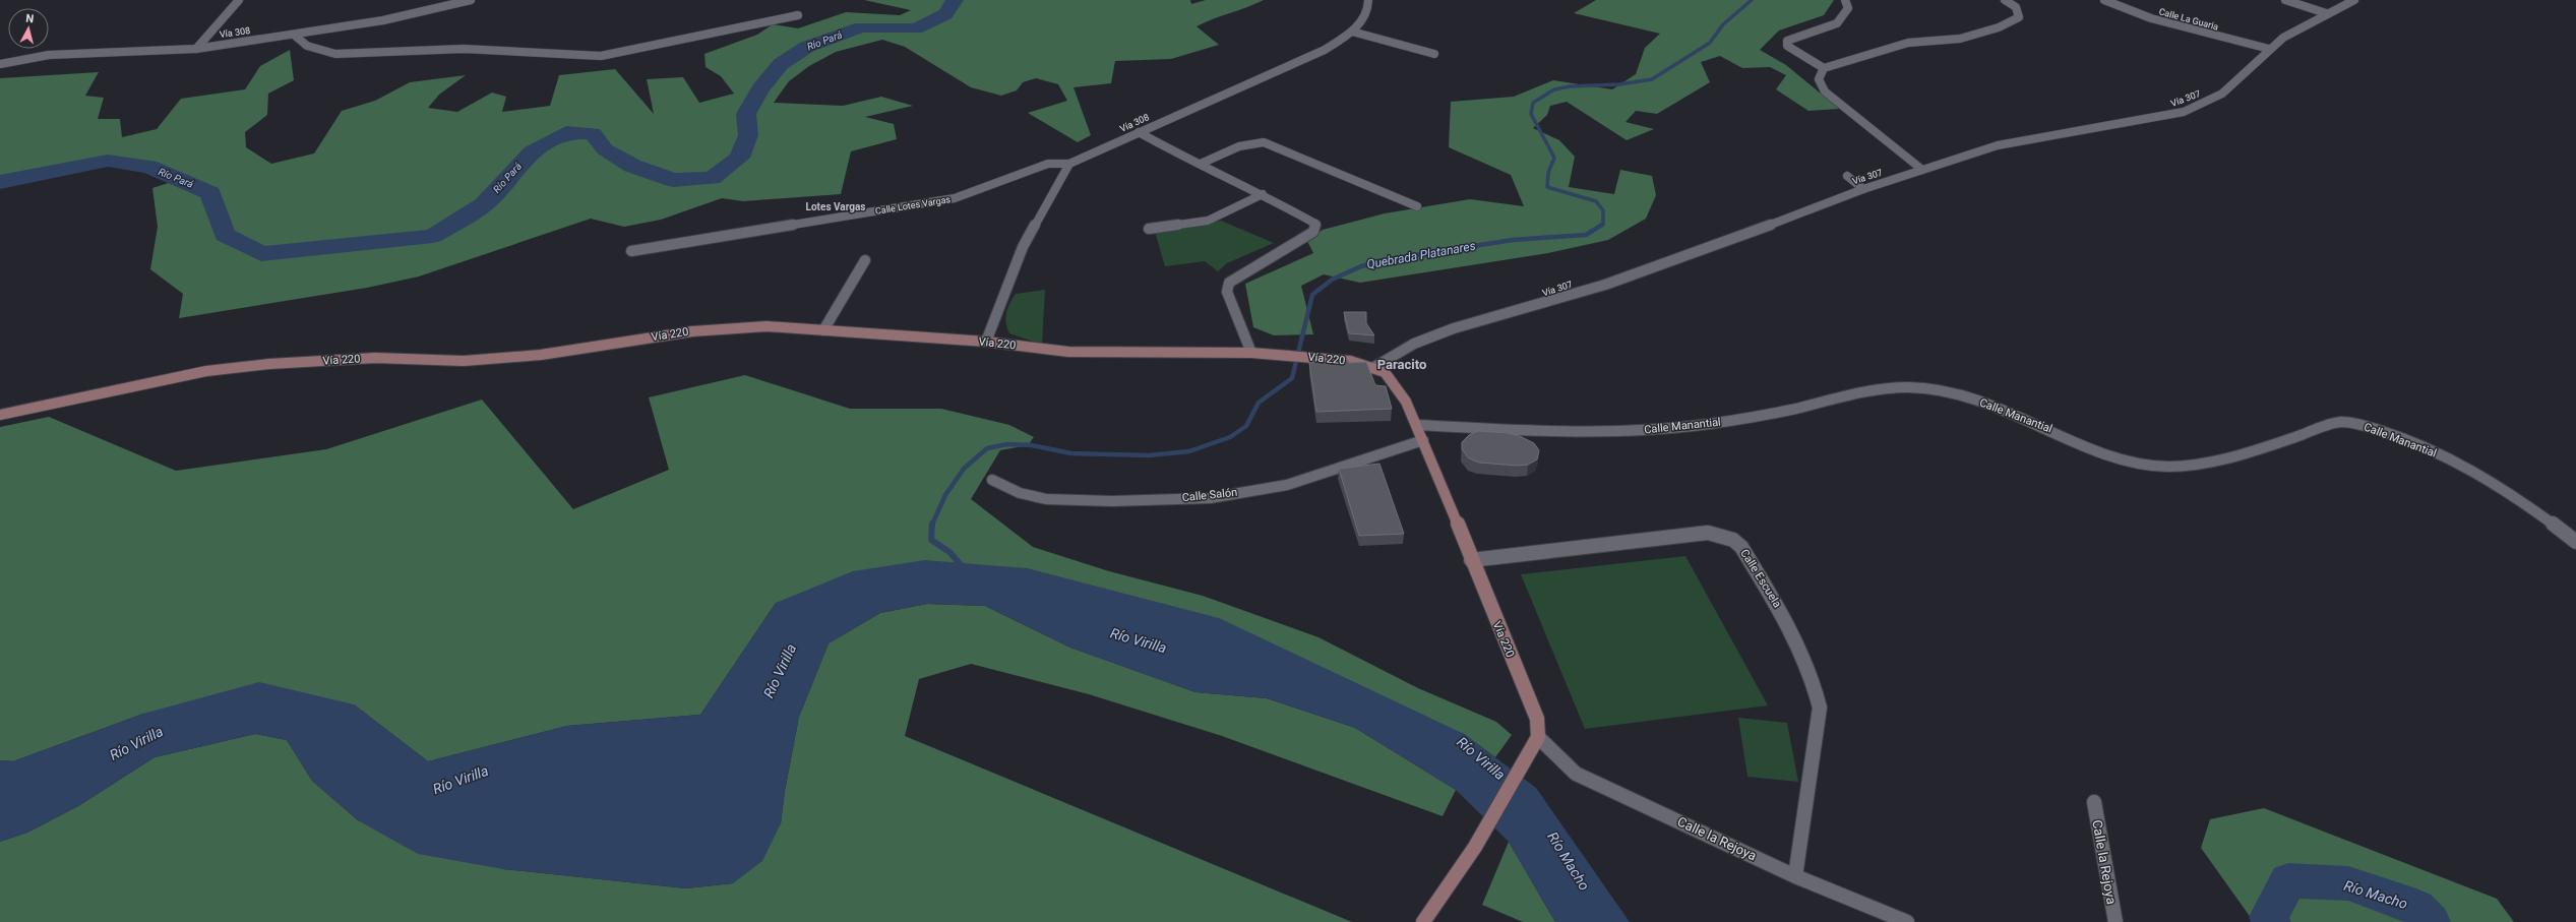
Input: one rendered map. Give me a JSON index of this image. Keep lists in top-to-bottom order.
{
  "streets": {
    "main road": ["Vía 220"],
    "street": [
      "Calle La Guaria",
      "Vía 308",
      "Vía 307",
      "Calle Lotes Vargas",
      "Calle Manantial",
      "Calle Salón",
      "Calle Escuela",
      "Calle la Rejoya"
    ]
  },
  "crossings": [
    ["Calle La Guaria", "Vía 307"],
    ["Vía 308", "Calle Lotes Vargas"],
    ["Vía 307", "Vía 220"],
    ["Vía 220", "Calle Manantial"],
    ["Vía 220", "Calle Salón"],
    ["Vía 220", "Calle Escuela"],
    ["Vía 220", "Calle la Rejoya"],
    ["Calle Escuela", "Calle la Rejoya"]
  ],
  "districts": ["Lotes Vargas", "Paracito"],
  "water": [
    "Río Pará",
    "Quebrada Platanares",
    "Río Virilla",
    "Río Macho"
  ],
  "north": "top"
}
